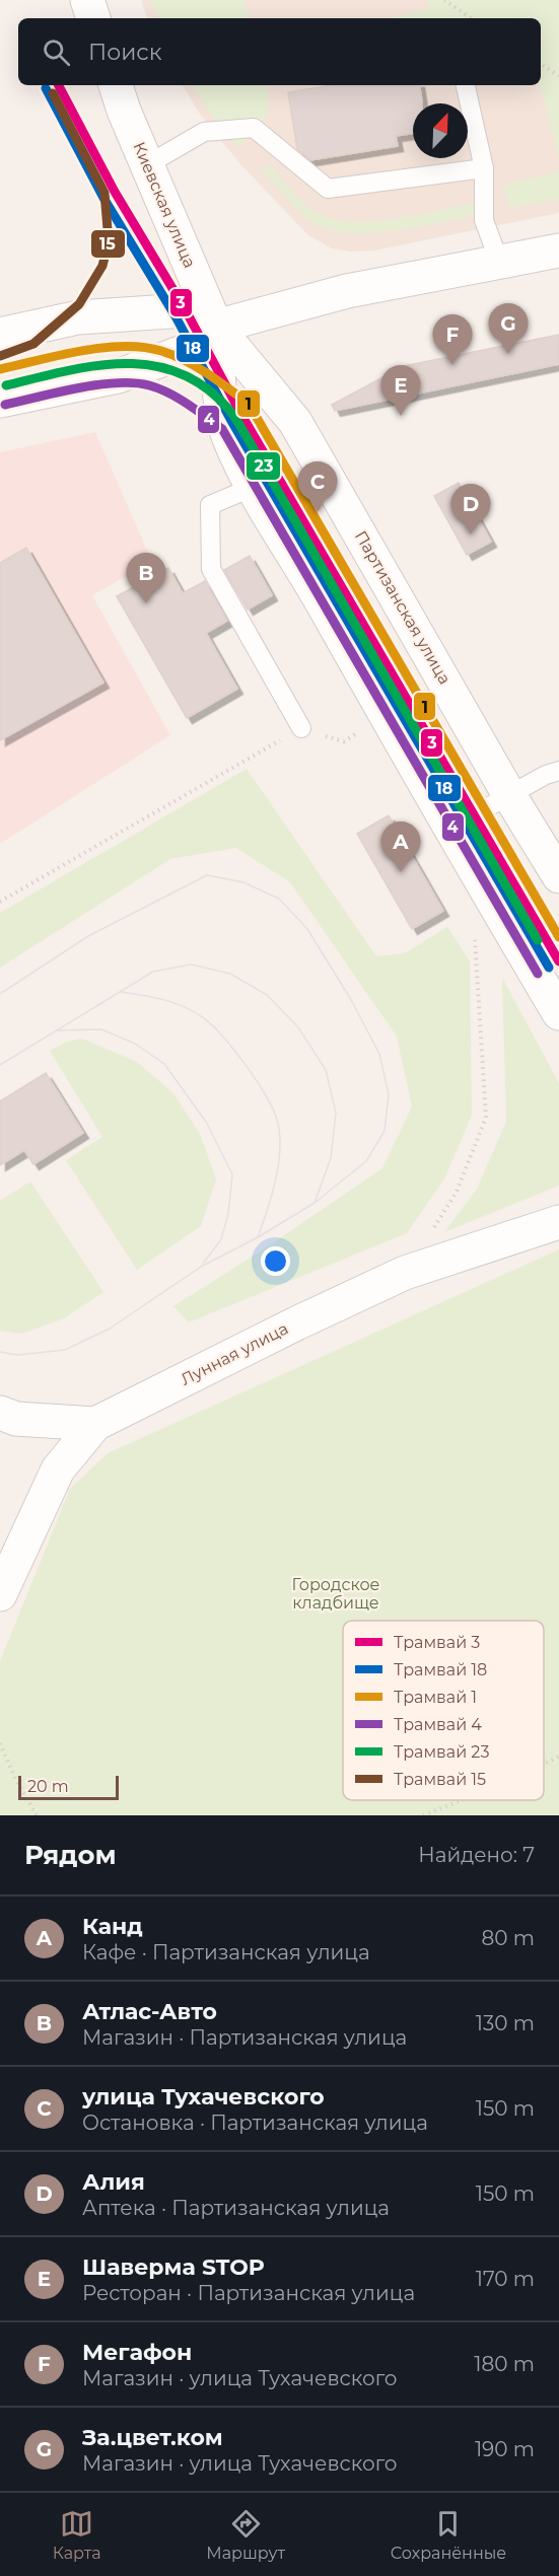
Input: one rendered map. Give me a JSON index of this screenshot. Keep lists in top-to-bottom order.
{
  "streets": {
    "street": ["Киевская улица", "Партизанская улица", "Лунная улица"]
  },
  "crossings": [
    ["Киевская улица", "Партизанская улица"]
  ],
  "parks": ["Городское кладбище"],
  "lines": [
    "tram line 3",
    "tram line 18",
    "tram line 15",
    "tram line 1",
    "tram line 23",
    "tram line 4"
  ],
  "legend": [
    "Трамвай 3",
    "Трамвай 18",
    "Трамвай 1",
    "Трамвай 4",
    "Трамвай 23",
    "Трамвай 15"
  ],
  "scale_bar": "20 m",
  "north": "top right",
  "page": {
    "search": "Поиск",
    "pins": [
      "G",
      "F",
      "E",
      "C",
      "D",
      "B",
      "A"
    ],
    "scale": "20 m",
    "heading": ["Рядом", "Найдено: 7"],
    "list": [
      {
        "mark": "A",
        "name": "Канд",
        "note": "Кафе · Партизанская улица",
        "value": "80 m"
      },
      {
        "mark": "B",
        "name": "Атлас-Авто",
        "note": "Магазин · Партизанская улица",
        "value": "130 m"
      },
      {
        "mark": "C",
        "name": "улица Тухачевского",
        "note": "Остановка · Партизанская улица",
        "value": "150 m"
      },
      {
        "mark": "D",
        "name": "Алия",
        "note": "Аптека · Партизанская улица",
        "value": "150 m"
      },
      {
        "mark": "E",
        "name": "Шаверма STOP",
        "note": "Ресторан · Партизанская улица",
        "value": "170 m"
      },
      {
        "mark": "F",
        "name": "Мегафон",
        "note": "Магазин · улица Тухачевского",
        "value": "180 m"
      },
      {
        "mark": "G",
        "name": "За.цвет.ком",
        "note": "Магазин · улица Тухачевского",
        "value": "190 m"
      }
    ],
    "nav": ["Карта", "Маршрут", "Сохранённые"]
  }
}
